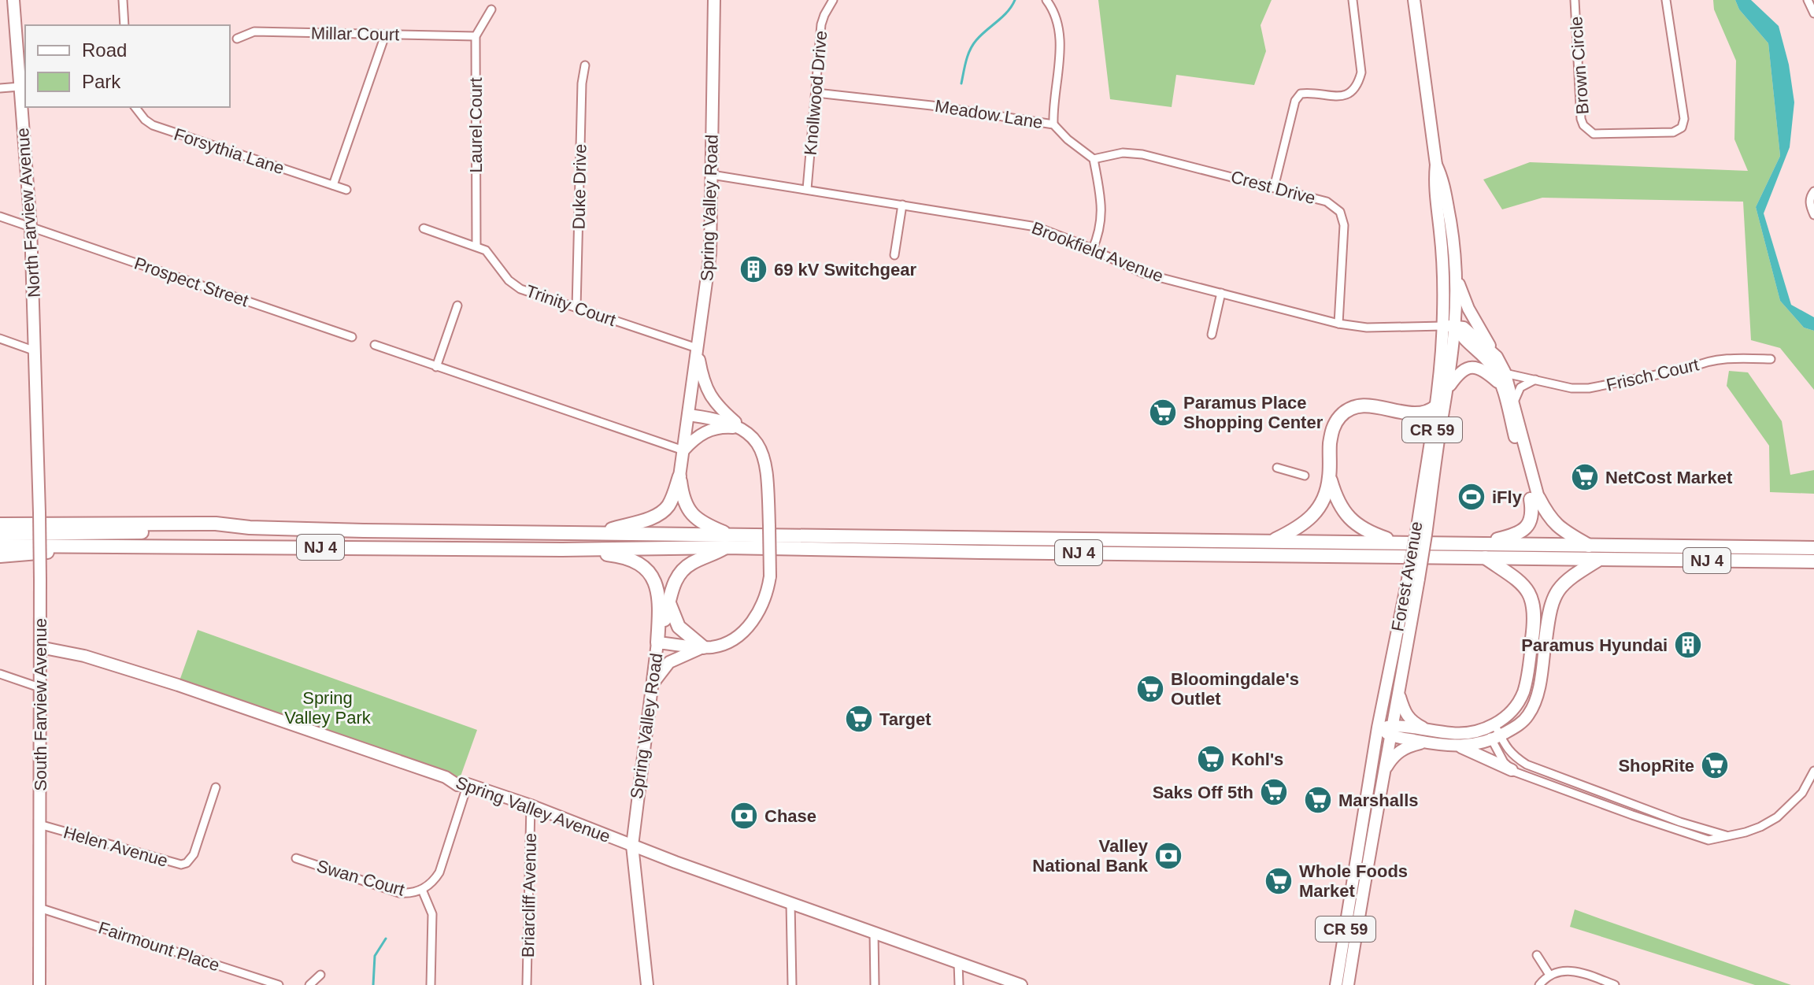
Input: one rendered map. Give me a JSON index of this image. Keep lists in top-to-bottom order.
{
  "streets": {
    "highway": ["NJ 4"],
    "street": [
      "Millar Court",
      "Brown Circle",
      "Knollwood Drive",
      "Meadow Lane",
      "Laurel Court",
      "Forsythia Lane",
      "Duke Drive",
      "Crest Drive",
      "Spring Valley Road",
      "North Farview Avenue",
      "Brookfield Avenue",
      "Prospect Street",
      "Trinity Court",
      "Frisch Court",
      "CR 59",
      "Forest Avenue",
      "South Farview Avenue",
      "Spring Valley Avenue",
      "Helen Avenue",
      "Swan Court",
      "Briarcliff Avenue",
      "Fairmount Place"
    ]
  },
  "crossings": [
    ["Millar Court", "Laurel Court"],
    ["Knollwood Drive", "Meadow Lane"],
    ["Knollwood Drive", "Brookfield Avenue"],
    ["Meadow Lane", "Crest Drive"],
    ["Laurel Court", "Trinity Court"],
    ["Duke Drive", "Trinity Court"],
    ["Crest Drive", "Brookfield Avenue"],
    ["Spring Valley Road", "Brookfield Avenue"],
    ["Spring Valley Road", "Trinity Court"],
    ["Spring Valley Road", "Spring Valley Avenue"],
    ["North Farview Avenue", "Prospect Street"],
    ["North Farview Avenue", "South Farview Avenue"],
    ["Brookfield Avenue", "Forest Avenue"],
    ["South Farview Avenue", "Spring Valley Avenue"],
    ["South Farview Avenue", "Helen Avenue"],
    ["South Farview Avenue", "Fairmount Place"],
    ["Spring Valley Avenue", "Swan Court"],
    ["Spring Valley Avenue", "Briarcliff Avenue"]
  ],
  "parks": ["Spring Valley Park"],
  "places": {
    "building": ["69 kV Switchgear", "Paramus Hyundai"],
    "supermarket": [
      "Paramus Place Shopping Center",
      "NetCost Market",
      "Bloomingdale's Outlet",
      "Target",
      "Kohl's",
      "ShopRite",
      "Saks Off 5th",
      "Marshalls",
      "Whole Foods Market"
    ],
    "sports": ["iFly"],
    "bank": ["Chase", "Valley National Bank"]
  },
  "legend": ["Road", "Park"]
}
